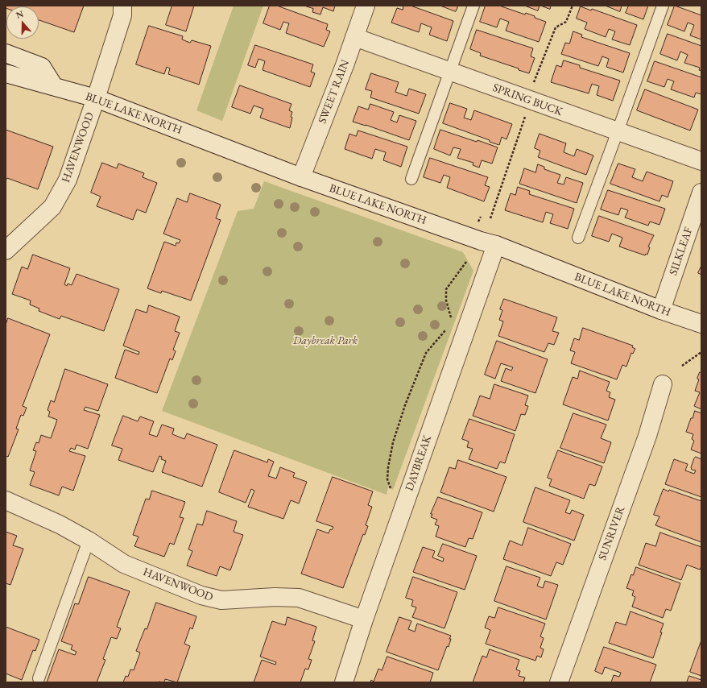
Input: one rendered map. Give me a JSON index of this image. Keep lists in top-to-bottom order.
{
  "streets": {
    "street": [
      "SWEET RAIN",
      "SPRING BUCK",
      "BLUE LAKE NORTH",
      "HAVENWOOD",
      "SILKLEAF",
      "DAYBREAK",
      "SUNRIVER"
    ]
  },
  "crossings": [
    ["SWEET RAIN", "SPRING BUCK"],
    ["SWEET RAIN", "BLUE LAKE NORTH"],
    ["BLUE LAKE NORTH", "HAVENWOOD"],
    ["BLUE LAKE NORTH", "SILKLEAF"],
    ["BLUE LAKE NORTH", "DAYBREAK"],
    ["HAVENWOOD", "DAYBREAK"]
  ],
  "parks": ["Daybreak Park"],
  "north": "top"
}
